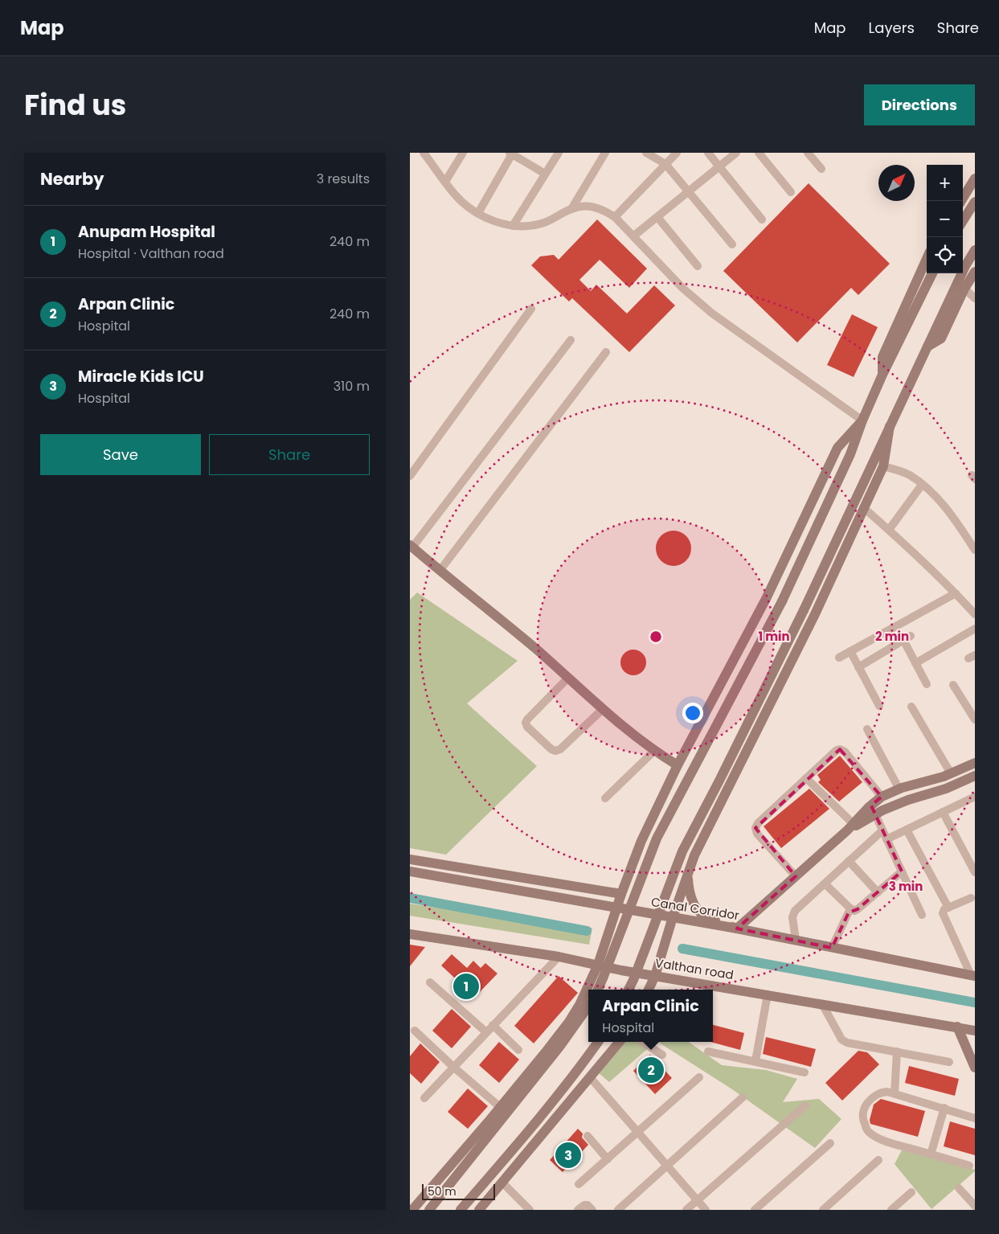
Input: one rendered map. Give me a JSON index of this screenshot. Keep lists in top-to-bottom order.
{
  "streets": {
    "main road": ["Canal Corridor", "Valthan road"]
  },
  "scale_bar": "50 m",
  "north": "top right",
  "page": {
    "header": "Map",
    "nav": ["Map", "Layers", "Share"],
    "title": "Find us",
    "buttons": [
      "Directions",
      ["Save", "Share"]
    ],
    "heading": ["Nearby", "3 results"],
    "map_buttons": ["+", "−"],
    "list": [
      {
        "mark": "1",
        "name": "Anupam Hospital",
        "note": "Hospital · Valthan road",
        "value": "240 m"
      },
      {
        "mark": "2",
        "name": "Arpan Clinic",
        "note": "Hospital",
        "value": "240 m"
      },
      {
        "mark": "3",
        "name": "Miracle Kids ICU",
        "note": "Hospital",
        "value": "310 m"
      }
    ],
    "pins": ["1", "2", "3"],
    "popup": ["Arpan Clinic", "Hospital"],
    "scale": "50 m"
  },
  "rings": ["1 min", "2 min", "3 min"]
}
